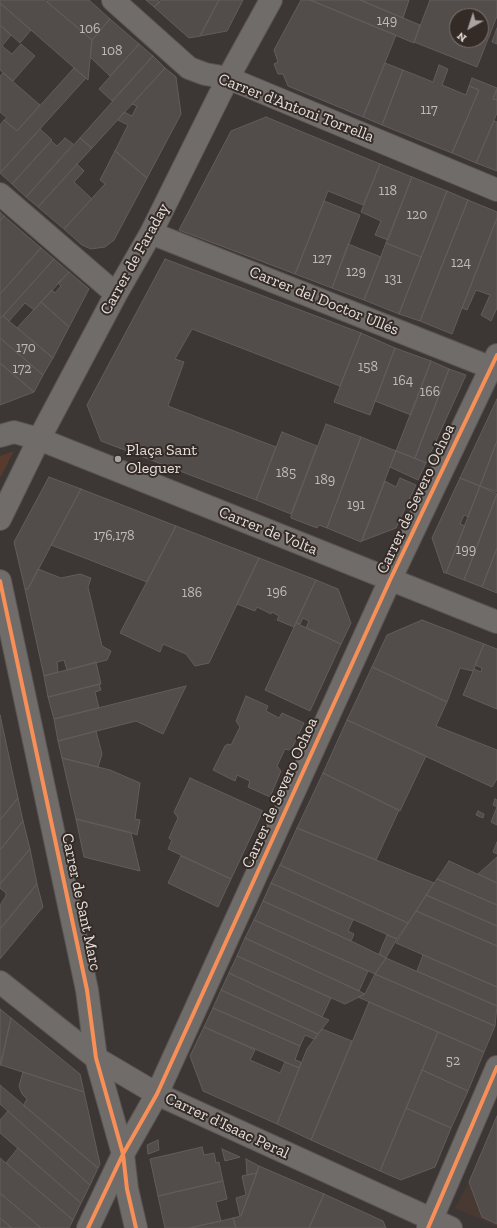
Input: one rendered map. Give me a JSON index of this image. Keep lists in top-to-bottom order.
{
  "streets": {
    "street": [
      "Carrer d'Antoni Torrella",
      "Carrer de Faraday",
      "Carrer del Doctor Ullés",
      "Carrer de Severo Ochoa",
      "Carrer de Volta",
      "Carrer de Sant Marc",
      "Carrer d'Isaac Peral"
    ]
  },
  "crossings": [
    ["Carrer d'Antoni Torrella", "Carrer de Faraday"],
    ["Carrer de Faraday", "Carrer del Doctor Ullés"],
    ["Carrer de Faraday", "Carrer de Volta"],
    ["Carrer del Doctor Ullés", "Carrer de Severo Ochoa"],
    ["Carrer de Severo Ochoa", "Carrer de Volta"],
    ["Carrer de Severo Ochoa", "Carrer de Sant Marc"],
    ["Carrer de Severo Ochoa", "Carrer d'Isaac Peral"],
    ["Carrer de Sant Marc", "Carrer d'Isaac Peral"]
  ],
  "places": ["Plaça Sant Oleguer"],
  "house_numbers": [
    "149",
    "106",
    "108",
    "117",
    "118",
    "120",
    "127",
    "124",
    "129",
    "131",
    "170",
    "158",
    "172",
    "164",
    "166",
    "185",
    "189",
    "191",
    "176,178",
    "199",
    "196",
    "186",
    "52"
  ],
  "north": "bottom left"
}
